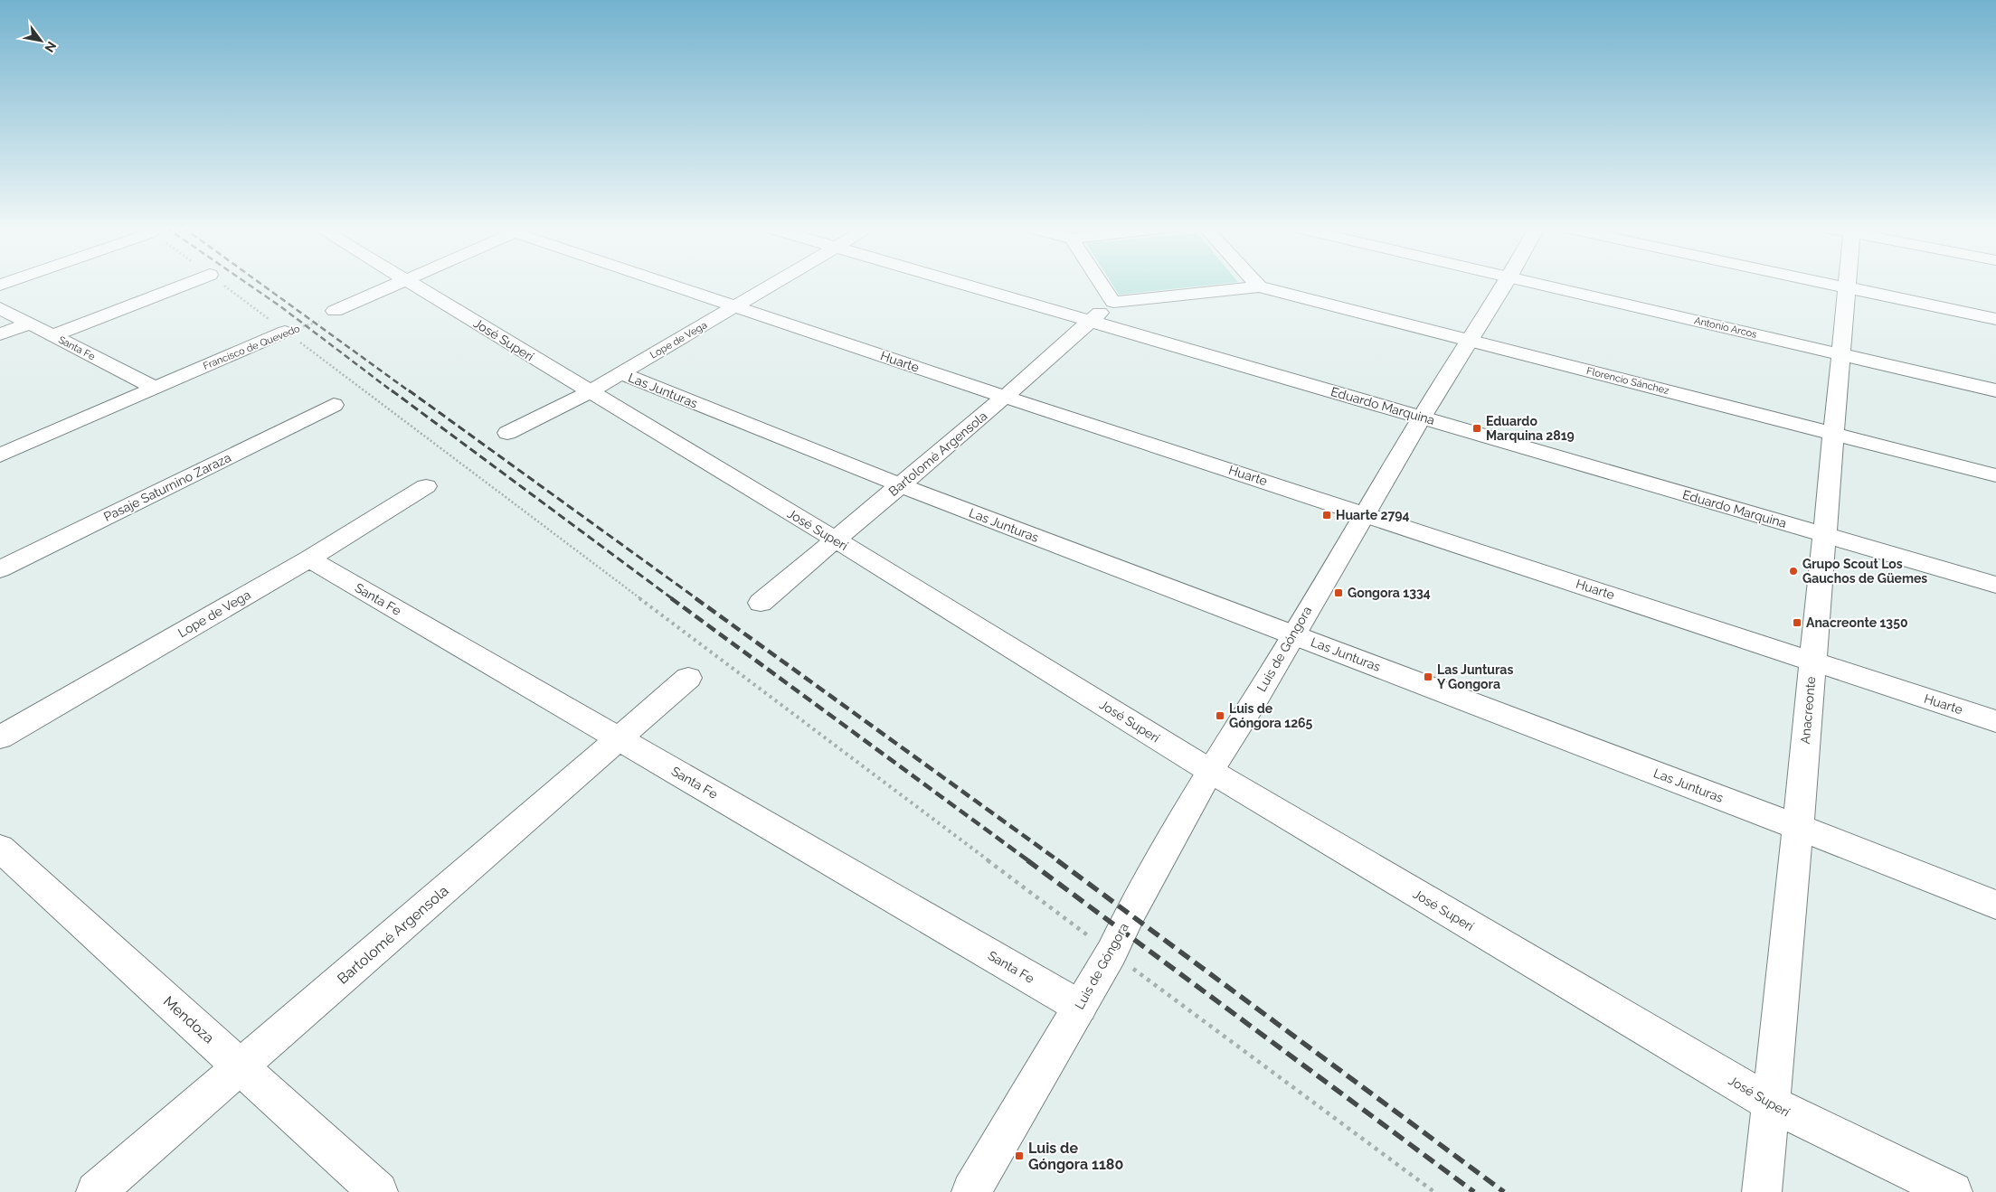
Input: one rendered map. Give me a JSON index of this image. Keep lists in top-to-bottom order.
{
  "streets": {
    "street": [
      "Antonio Arcos",
      "José Superí",
      "Lope de Vega",
      "Francisco de Quevedo",
      "Santa Fe",
      "Huarte",
      "Florencio Sánchez",
      "Las Junturas",
      "Eduardo Marquina",
      "Bartolomé Argensola",
      "Pasaje Saturnino Zaraza",
      "Luis de Góngora",
      "Anacreonte",
      "Mendoza"
    ]
  },
  "crossings": [
    ["Antonio Arcos", "Anacreonte"],
    ["José Superí", "Lope de Vega"],
    ["José Superí", "Bartolomé Argensola"],
    ["José Superí", "Luis de Góngora"],
    ["José Superí", "Anacreonte"],
    ["Lope de Vega", "Santa Fe"],
    ["Lope de Vega", "Huarte"],
    ["Lope de Vega", "Las Junturas"],
    ["Francisco de Quevedo", "Santa Fe"],
    ["Santa Fe", "Bartolomé Argensola"],
    ["Santa Fe", "Luis de Góngora"],
    ["Huarte", "Bartolomé Argensola"],
    ["Huarte", "Luis de Góngora"],
    ["Huarte", "Anacreonte"],
    ["Florencio Sánchez", "Bartolomé Argensola"],
    ["Florencio Sánchez", "Luis de Góngora"],
    ["Florencio Sánchez", "Anacreonte"],
    ["Las Junturas", "Bartolomé Argensola"],
    ["Las Junturas", "Luis de Góngora"],
    ["Las Junturas", "Anacreonte"],
    ["Eduardo Marquina", "Bartolomé Argensola"],
    ["Eduardo Marquina", "Luis de Góngora"],
    ["Eduardo Marquina", "Anacreonte"],
    ["Bartolomé Argensola", "Mendoza"]
  ],
  "places": {
    "transit": [
      "Eduardo Marquina 2819",
      "Huarte 2794",
      "Gongora 1334",
      "Anacreonte 1350",
      "Las Junturas Y Gongora",
      "Luis de Góngora 1265",
      "Luis de Góngora 1180"
    ],
    "other": ["Grupo Scout Los Gauchos de Güemes"]
  },
  "north": "bottom right"
}
